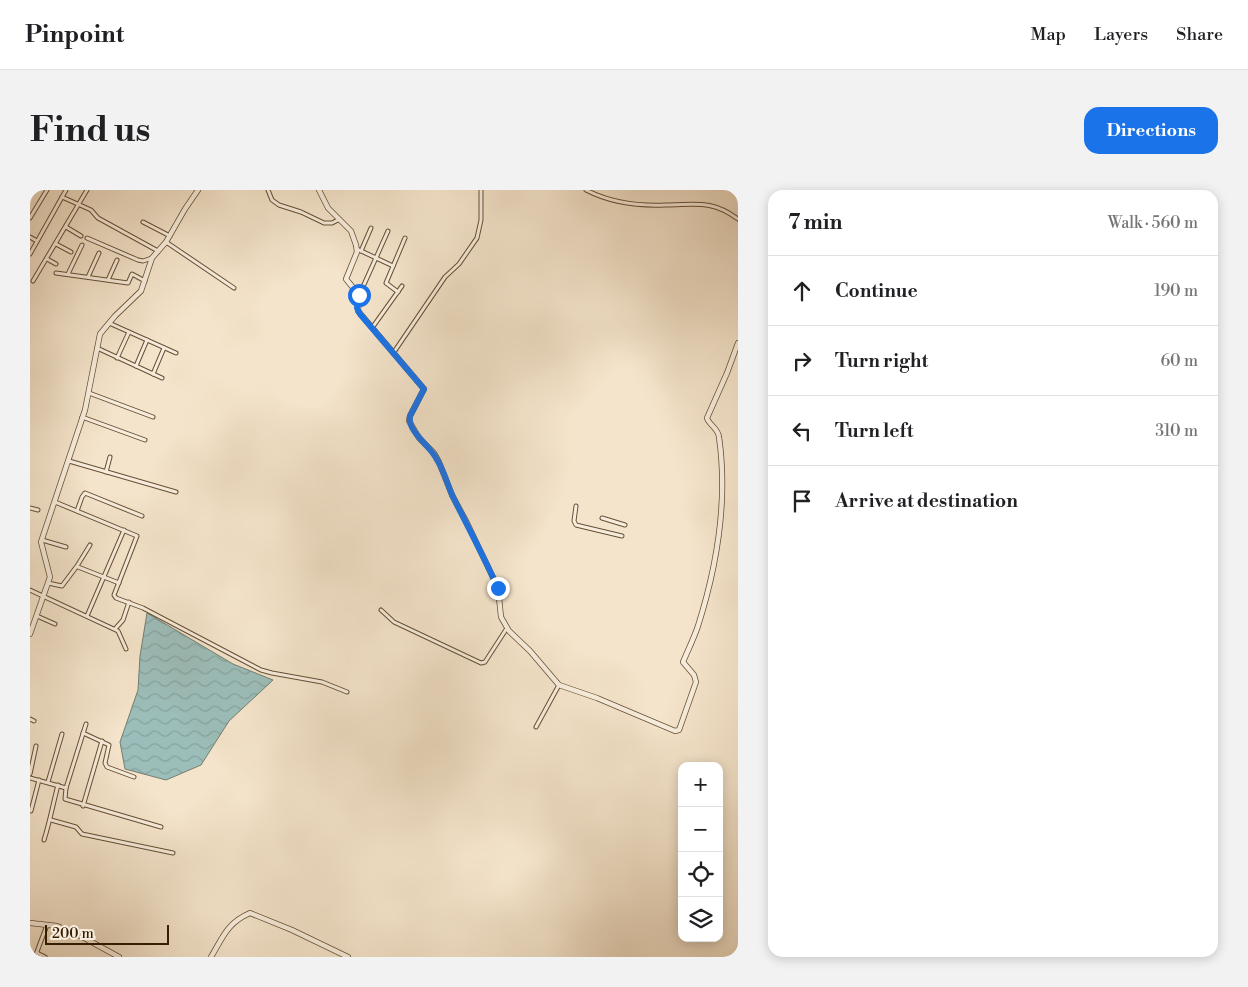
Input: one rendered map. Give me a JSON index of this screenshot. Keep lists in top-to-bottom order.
{
  "scale_bar": "200 m",
  "page": {
    "header": "Pinpoint",
    "nav": ["Map", "Layers", "Share"],
    "buttons": "Directions",
    "title": "Find us",
    "heading": ["7 min", "Walk · 560 m"],
    "list": [
      ["Continue", "190 m"],
      ["Turn right", "60 m"],
      ["Turn left", "310 m"],
      "Arrive at destination"
    ],
    "map_buttons": ["+", "−"],
    "scale": "200 m"
  }
}
